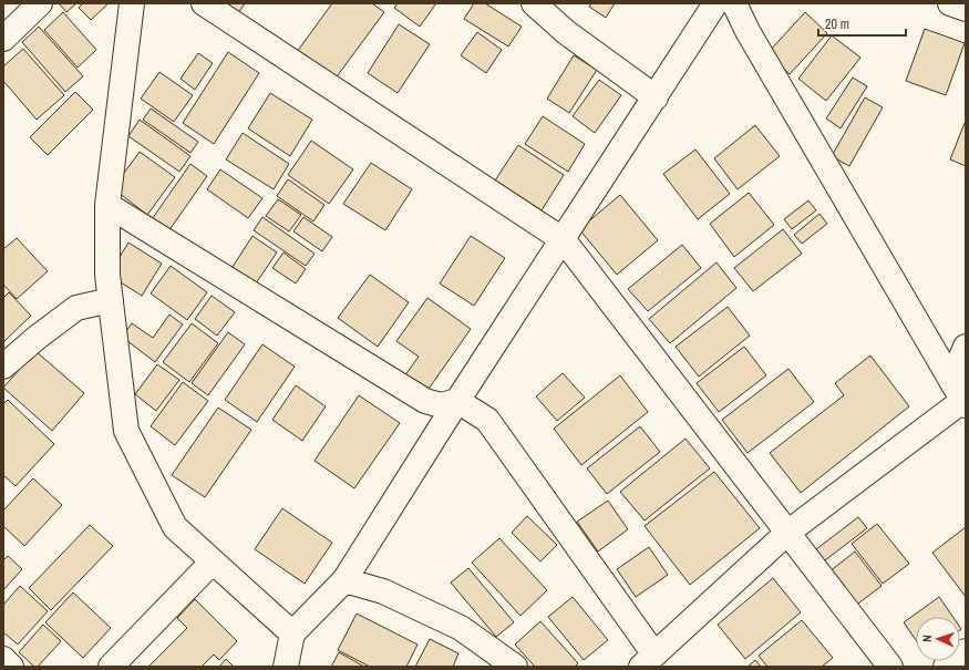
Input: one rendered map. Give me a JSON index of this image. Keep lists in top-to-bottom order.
{
  "scale_bar": "20 m",
  "north": "left"
}
